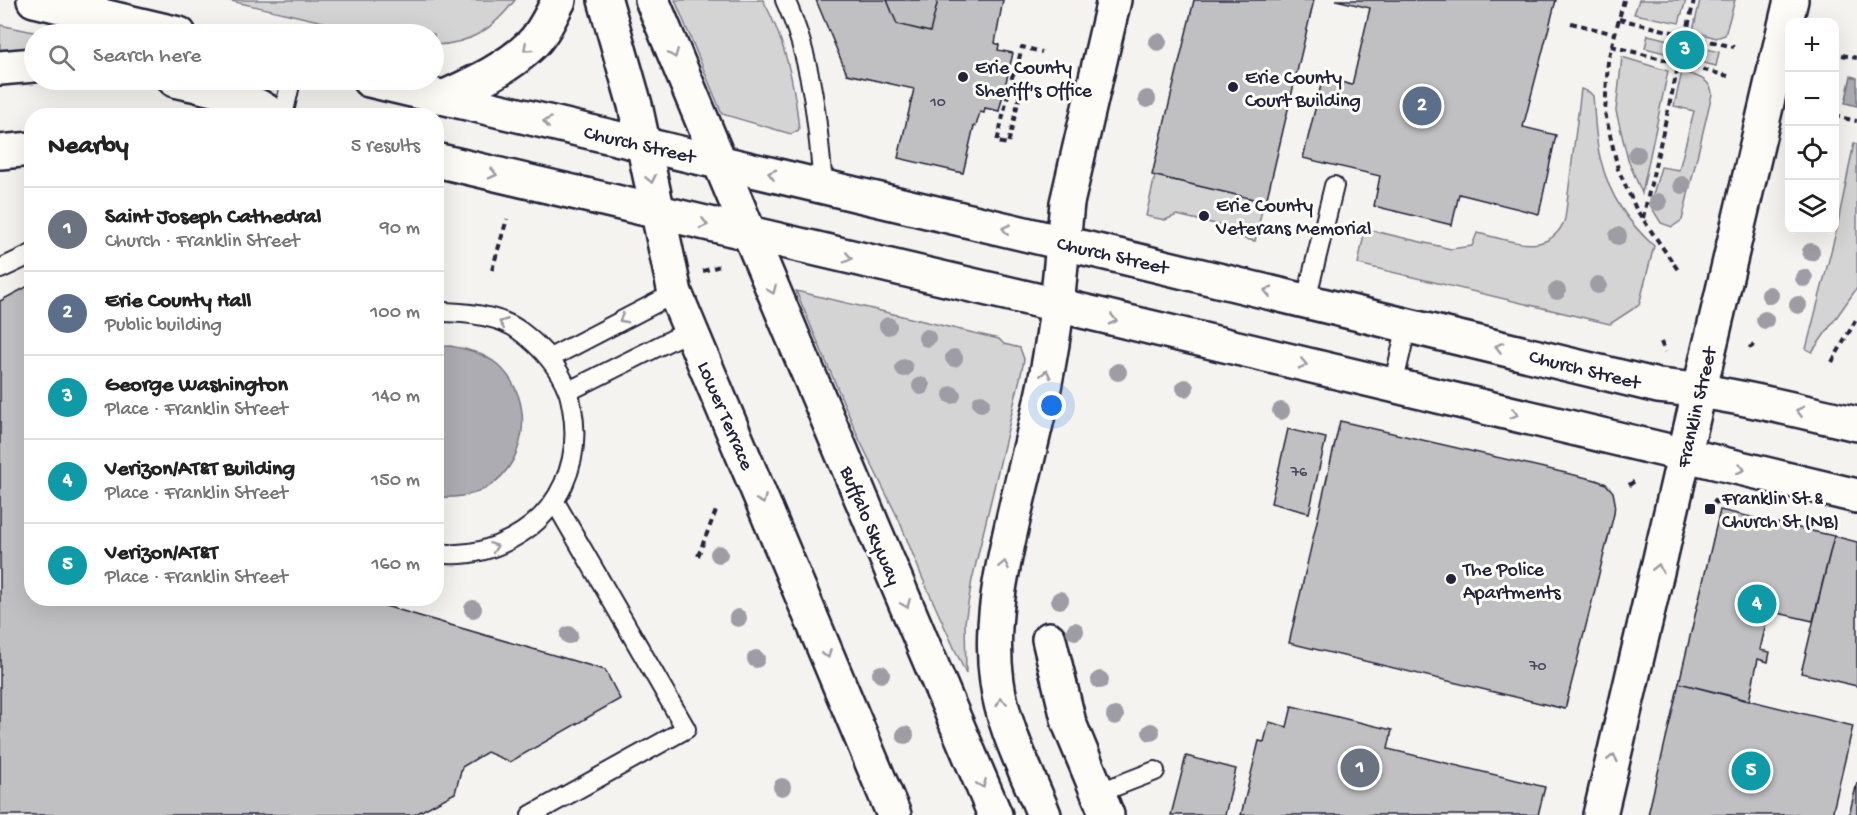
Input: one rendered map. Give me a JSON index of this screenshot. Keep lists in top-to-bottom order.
{
  "streets": {
    "main road": [
      "Church Street",
      "Franklin Street",
      "Lower Terrace",
      "Buffalo Skyway"
    ]
  },
  "crossings": [
    ["Church Street", "Franklin Street"],
    ["Church Street", "Lower Terrace"],
    ["Church Street", "Buffalo Skyway"]
  ],
  "one_way": ["Franklin Street", "Lower Terrace", "Buffalo Skyway"],
  "places": {
    "other": [
      "Erie County Sheriff's Office",
      "Erie County Court Building",
      "Erie County Veterans Memorial",
      "The Police Apartments"
    ],
    "transit": ["Franklin St & Church St (NB)"]
  },
  "house_numbers": ["10", "76", "70"],
  "page": {
    "map_buttons": ["+", "−"],
    "search": "Search here",
    "pins": [
      "3",
      "2",
      "4",
      "1",
      "5"
    ],
    "heading": ["Nearby", "5 results"],
    "list": [
      {
        "mark": "1",
        "name": "Saint Joseph Cathedral",
        "note": "Church · Franklin Street",
        "value": "90 m"
      },
      {
        "mark": "2",
        "name": "Erie County Hall",
        "note": "Public building",
        "value": "100 m"
      },
      {
        "mark": "3",
        "name": "George Washington",
        "note": "Place · Franklin Street",
        "value": "140 m"
      },
      {
        "mark": "4",
        "name": "Verizon/AT&T Building",
        "note": "Place · Franklin Street",
        "value": "150 m"
      },
      {
        "mark": "5",
        "name": "Verizon/AT&T",
        "note": "Place · Franklin Street",
        "value": "160 m"
      }
    ]
  }
}
